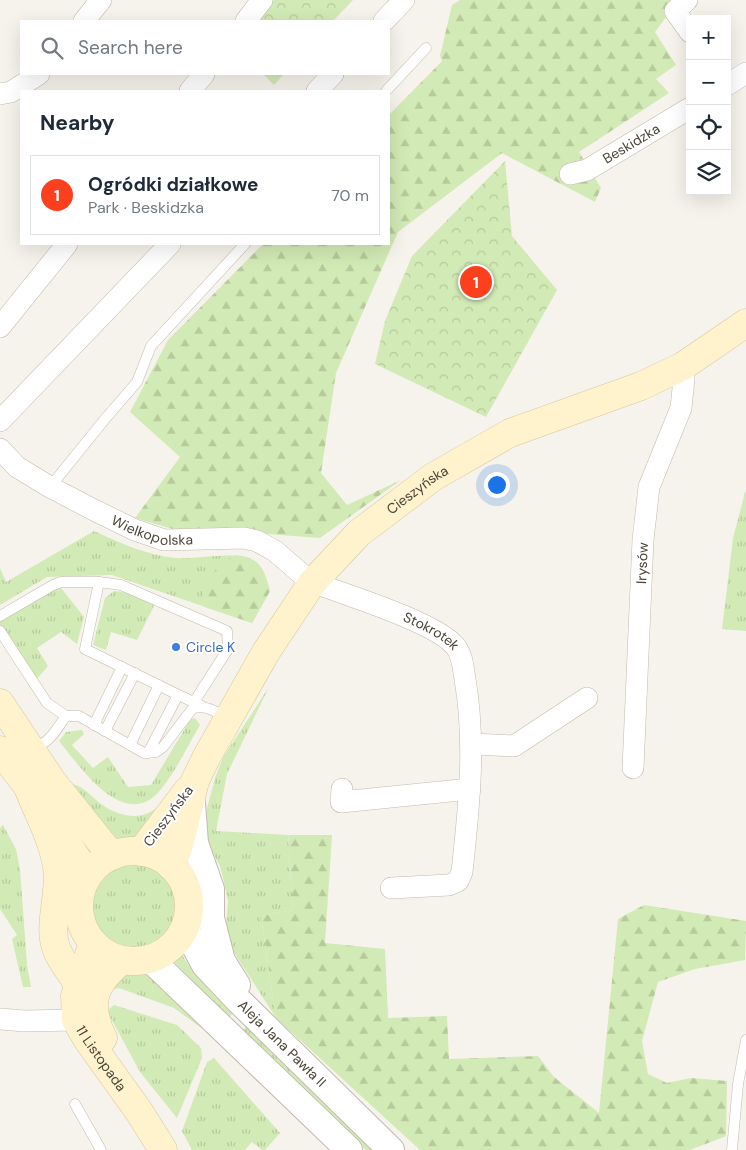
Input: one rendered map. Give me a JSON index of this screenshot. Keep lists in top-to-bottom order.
{
  "streets": {
    "main road": ["Cieszyńska", "11 Listopada"],
    "street": [
      "Beskidzka",
      "Wielkopolska",
      "Irysów",
      "Stokrotek",
      "Aleja Jana Pawła II"
    ]
  },
  "crossings": [
    ["Cieszyńska", "Wielkopolska"],
    ["Cieszyńska", "Irysów"],
    ["Cieszyńska", "Stokrotek"],
    ["Cieszyńska", "Aleja Jana Pawła II"],
    ["Cieszyńska", "11 Listopada"],
    ["Wielkopolska", "Stokrotek"],
    ["Aleja Jana Pawła II", "11 Listopada"]
  ],
  "places": ["Circle K"],
  "page": {
    "map_buttons": ["+", "−"],
    "search": "Search here",
    "heading": "Nearby",
    "list": [
      {
        "mark": "1",
        "name": "Ogródki działkowe",
        "note": "Park · Beskidzka",
        "value": "70 m"
      }
    ],
    "pins": "1"
  }
}
